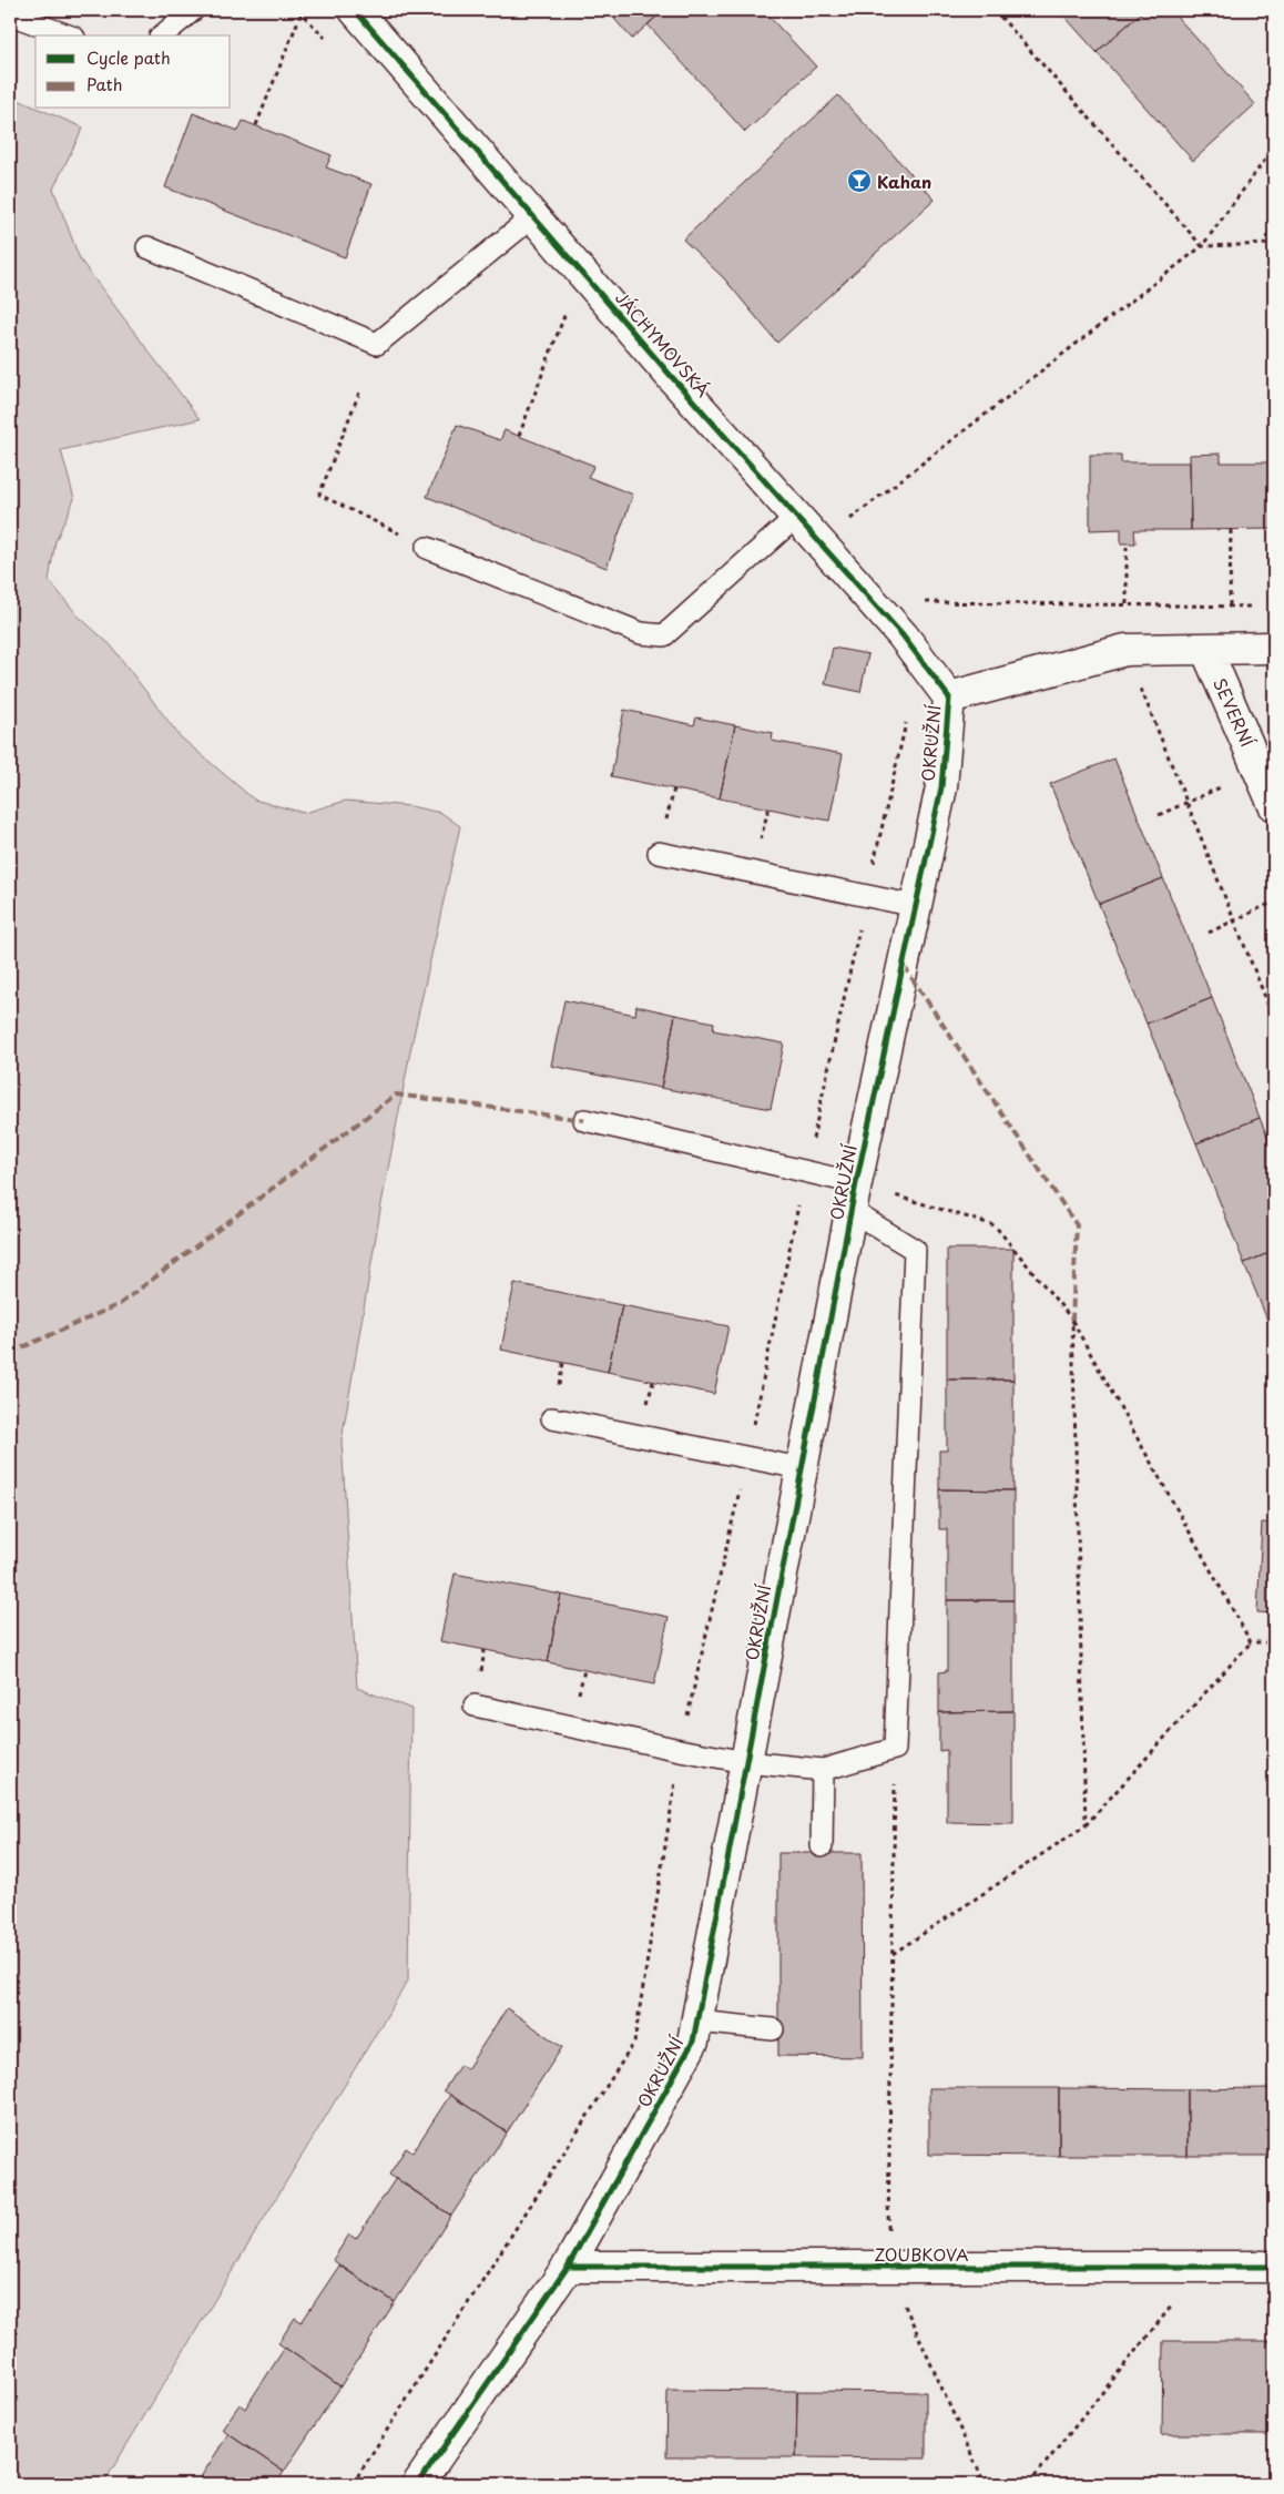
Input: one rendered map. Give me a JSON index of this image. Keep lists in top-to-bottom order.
{
  "streets": {
    "street": [
      "JÁCHYMOVSKÁ",
      "SEVERNÍ",
      "OKRUŽNÍ",
      "ZOUBKOVA"
    ]
  },
  "crossings": [
    ["JÁCHYMOVSKÁ", "OKRUŽNÍ"],
    ["SEVERNÍ", "OKRUŽNÍ"],
    ["OKRUŽNÍ", "ZOUBKOVA"]
  ],
  "places": {
    "bar": ["Kahan"]
  },
  "legend": ["Cycle path", "Path"]
}
